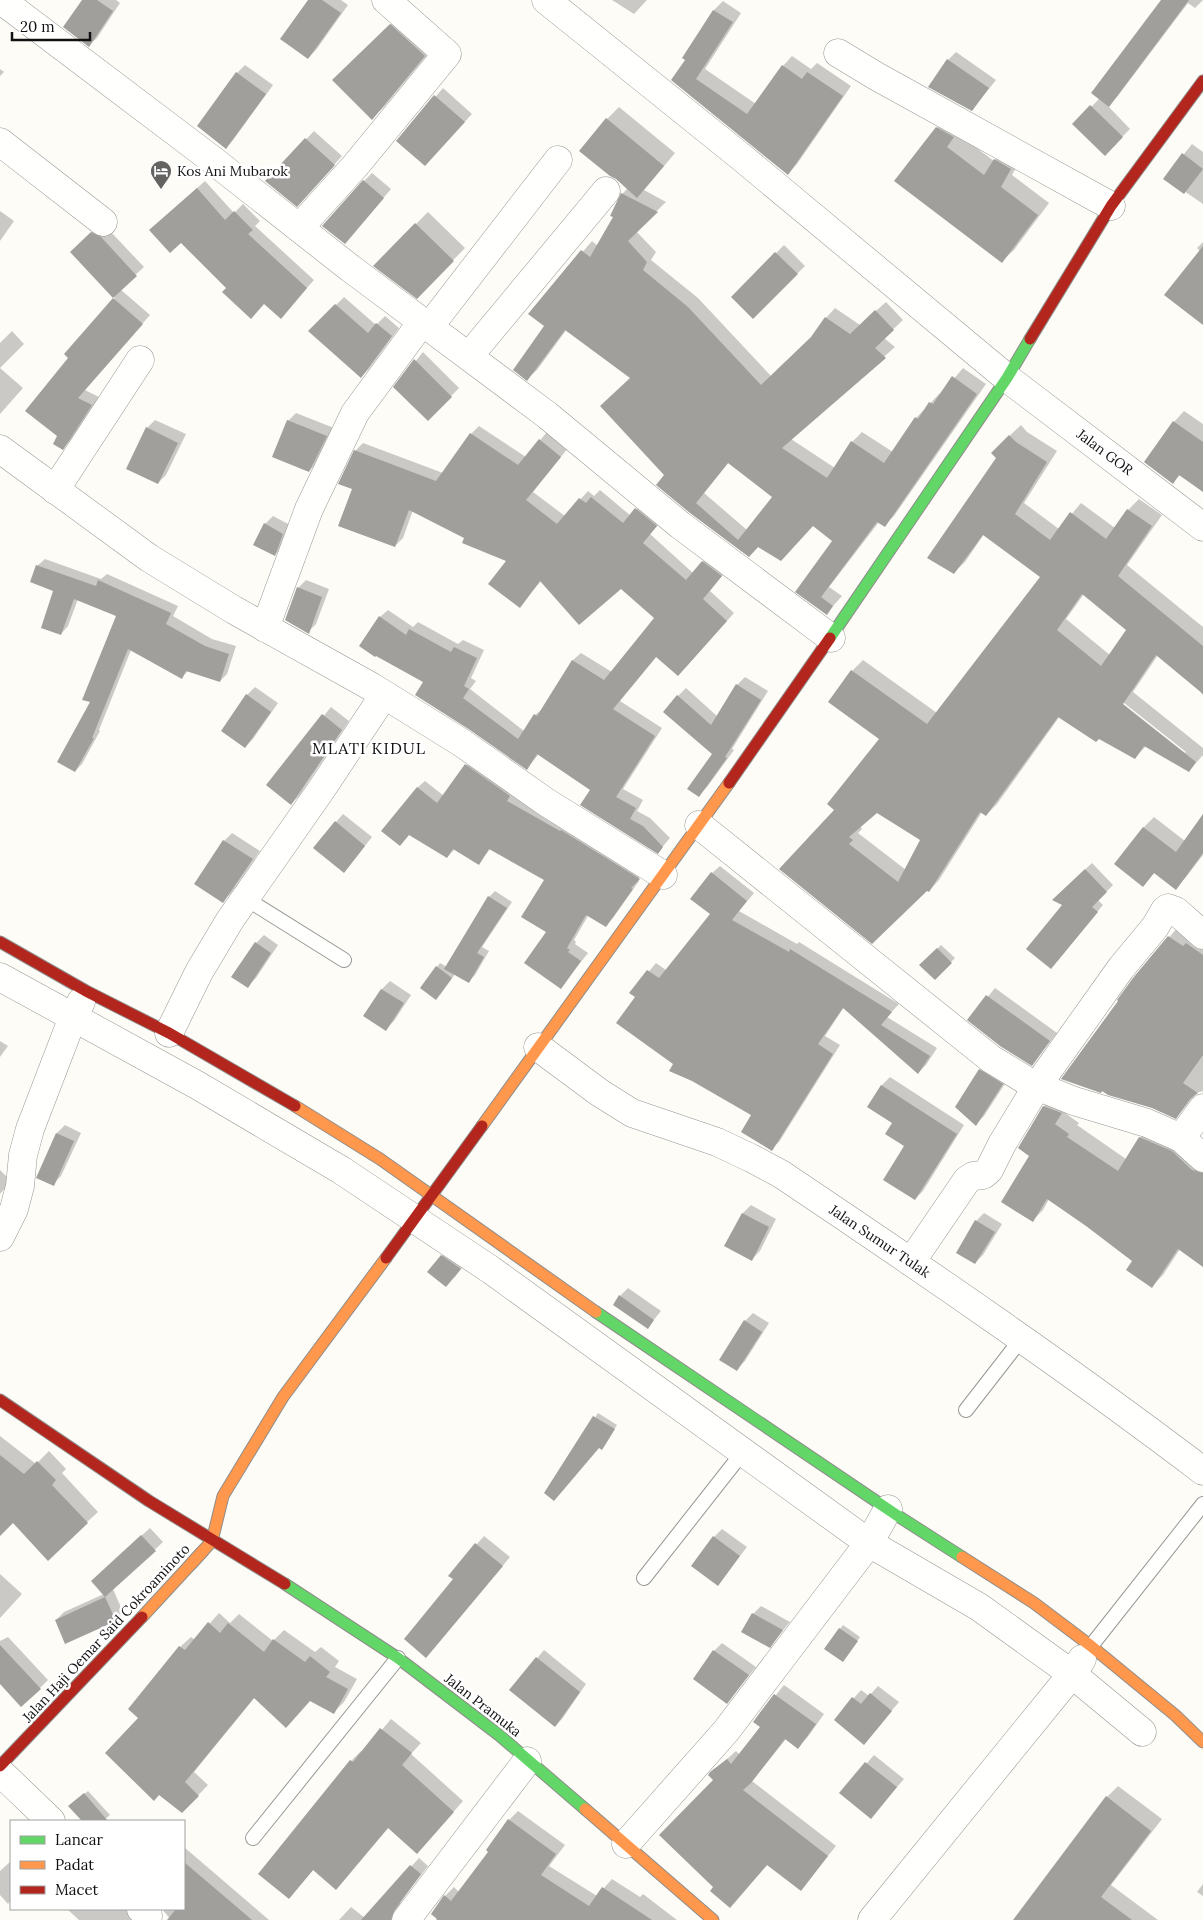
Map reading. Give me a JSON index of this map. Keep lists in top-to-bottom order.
{
  "streets": {
    "street": [
      "Jalan GOR",
      "Jalan Sumur Tulak",
      "Jalan Haji Oemar Said Cokroaminoto",
      "Jalan Pramuka"
    ]
  },
  "crossings": [
    ["Jalan Haji Oemar Said Cokroaminoto", "Jalan Pramuka"]
  ],
  "districts": ["MLATI KIDUL"],
  "places": {
    "hotel": ["Kos Ani Mubarok"]
  },
  "legend": ["Lancar", "Padat", "Macet"],
  "scale_bar": "20 m"
}
